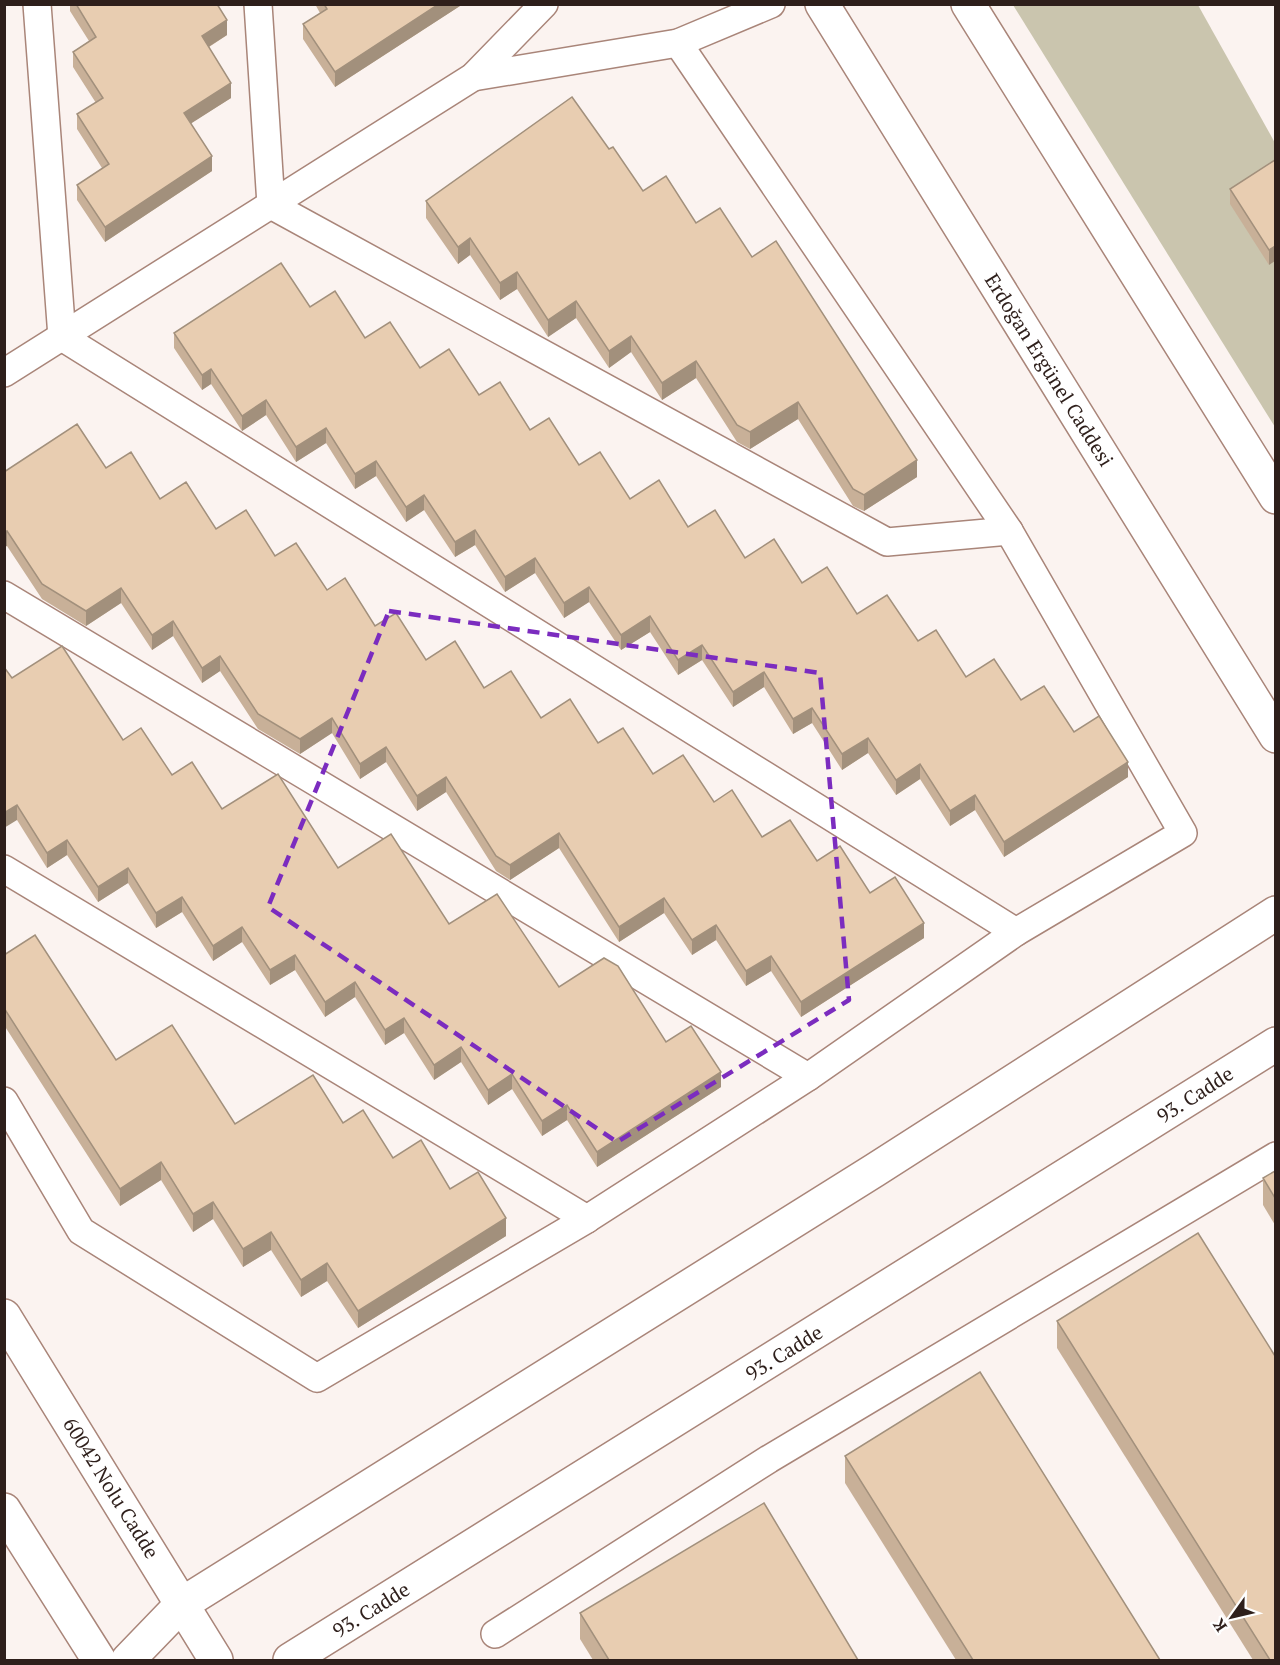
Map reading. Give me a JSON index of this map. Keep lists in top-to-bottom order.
{
  "streets": {
    "street": ["Erdoğan Ergünel Caddesi", "93. Cadde", "60042 Nolu Cadde"]
  },
  "north": "bottom left"
}
